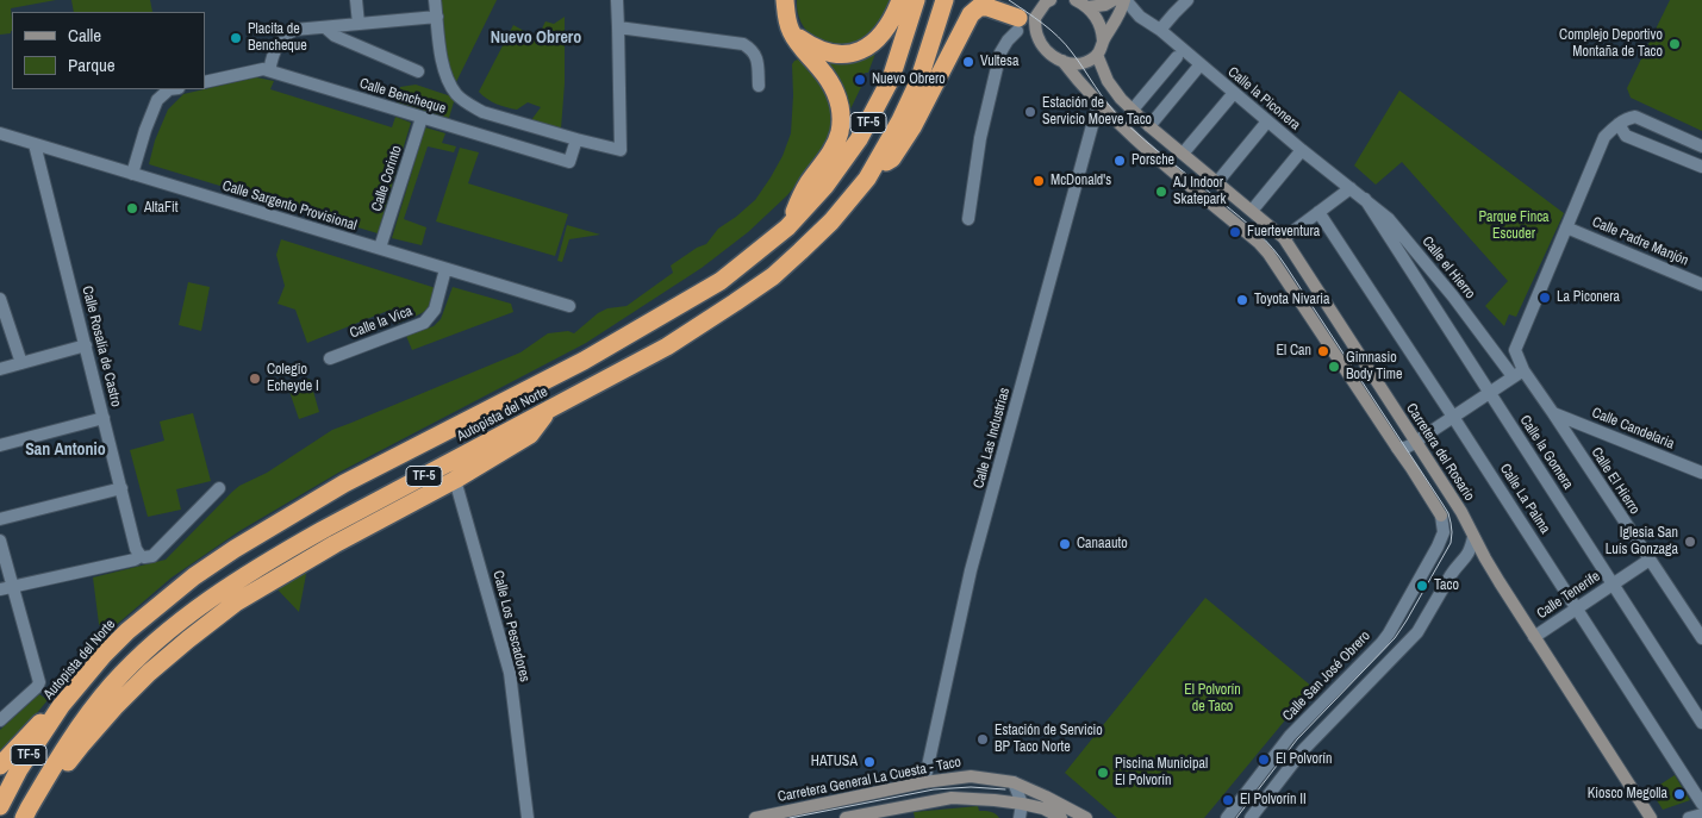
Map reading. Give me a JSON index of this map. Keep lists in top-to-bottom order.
{
  "streets": {
    "highway": ["TF-5", "Autopista del Norte"],
    "main road": ["Carretera del Rosario", "Carretera General La Cuesta - Taco"],
    "street": [
      "Calle Bencheque",
      "Calle la Piconera",
      "Calle Corinto",
      "Calle Sargento Provisional",
      "Calle Padre Manjón",
      "Calle el Hierro",
      "Calle la Vica",
      "Calle Rosalía de Castro",
      "Calle Candelaria",
      "Calle Las Industrias",
      "Calle la Gomera",
      "Calle El Hierro",
      "Calle La Palma",
      "Calle Tenerife",
      "Calle Los Pescadores",
      "Calle San José Obrero"
    ]
  },
  "crossings": [
    ["Calle Bencheque", "Calle Corinto"],
    ["Calle la Piconera", "Calle el Hierro"],
    ["Calle Corinto", "Calle Sargento Provisional"],
    ["Calle Sargento Provisional", "Calle la Vica"],
    ["Calle Sargento Provisional", "Calle Rosalía de Castro"],
    ["Calle el Hierro", "Calle la Gomera"],
    ["Calle el Hierro", "Calle El Hierro"],
    ["Calle Candelaria", "Calle El Hierro"],
    ["Calle Las Industrias", "Carretera General La Cuesta - Taco"],
    ["Carretera del Rosario", "Calle Tenerife"],
    ["Calle la Gomera", "Calle Tenerife"],
    ["Calle El Hierro", "Calle Tenerife"],
    ["Calle La Palma", "Calle Tenerife"]
  ],
  "districts": ["Nuevo Obrero", "San Antonio"],
  "parks": ["Parque Finca Escuder", "El Polvorín de Taco"],
  "places": [
    "Placita de Bencheque",
    "Complejo Deportivo Montaña de Taco",
    "Vultesa",
    "Nuevo Obrero",
    "Estación de Servicio Moeve Taco",
    "Porsche",
    "McDonald's",
    "AJ Indoor Skatepark",
    "AltaFit",
    "Fuerteventura",
    "La Piconera",
    "Toyota Nivaria",
    "El Can",
    "Gimnasio Body Time",
    "Colegio Echeyde I",
    "Iglesia San Luís Gonzaga",
    "Canaauto",
    "Taco",
    "Estación de Servicio BP Taco Norte",
    "El Polvorín",
    "HATUSA",
    "Piscina Municipal El Polvorín",
    "Kiosco Megolla",
    "El Polvorín II"
  ],
  "legend": ["Calle", "Parque"]
}
